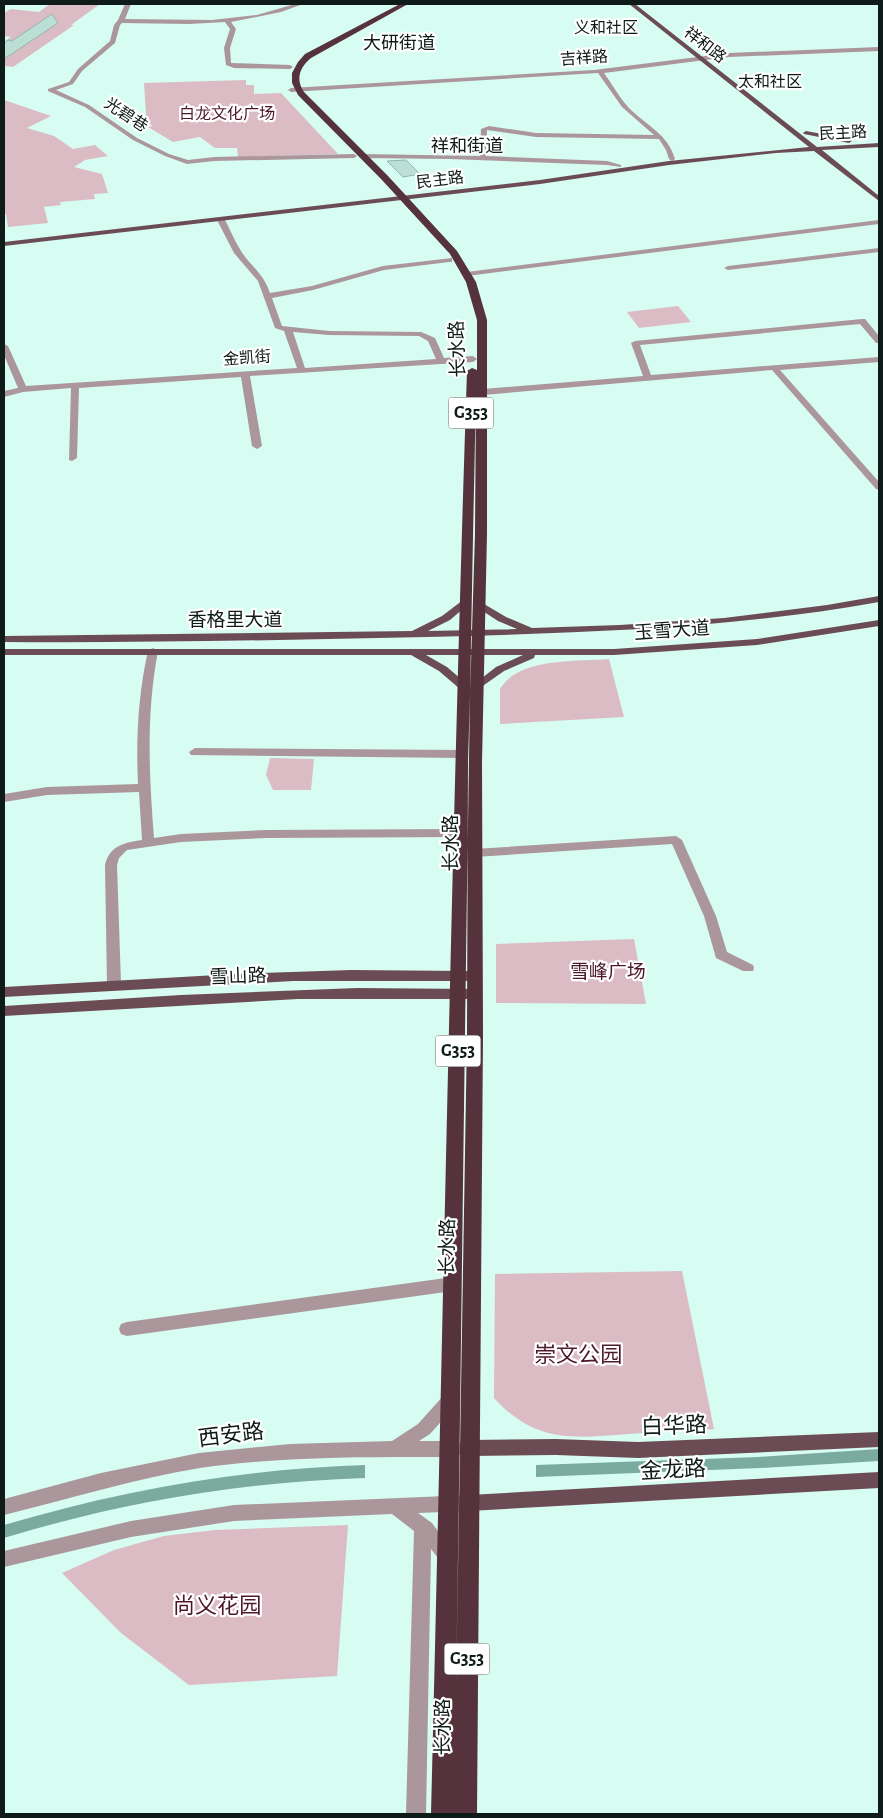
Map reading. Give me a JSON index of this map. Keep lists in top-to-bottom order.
{
  "streets": {
    "highway": ["长水路", "G353"],
    "main road": [
      "祥和路",
      "民主路",
      "香格里大道",
      "玉雪大道",
      "雪山路",
      "白华路",
      "金龙路"
    ],
    "street": [
      "吉祥路",
      "光碧巷",
      "金凯街",
      "西安路"
    ]
  },
  "crossings": [
    ["祥和路", "吉祥路"],
    ["祥和路", "民主路"],
    ["吉祥路", "长水路"],
    ["光碧巷", "长水路"],
    ["民主路", "长水路"],
    ["长水路", "金凯街"],
    ["长水路", "香格里大道"],
    ["长水路", "玉雪大道"],
    ["长水路", "雪山路"],
    ["长水路", "白华路"],
    ["长水路", "西安路"],
    ["长水路", "金龙路"],
    ["香格里大道", "玉雪大道"],
    ["白华路", "西安路"]
  ],
  "districts": [
    "义和社区",
    "大研街道",
    "太和社区",
    "祥和街道"
  ],
  "parks": [
    "白龙文化广场",
    "雪峰广场",
    "崇文公园",
    "尚义花园"
  ]
}
